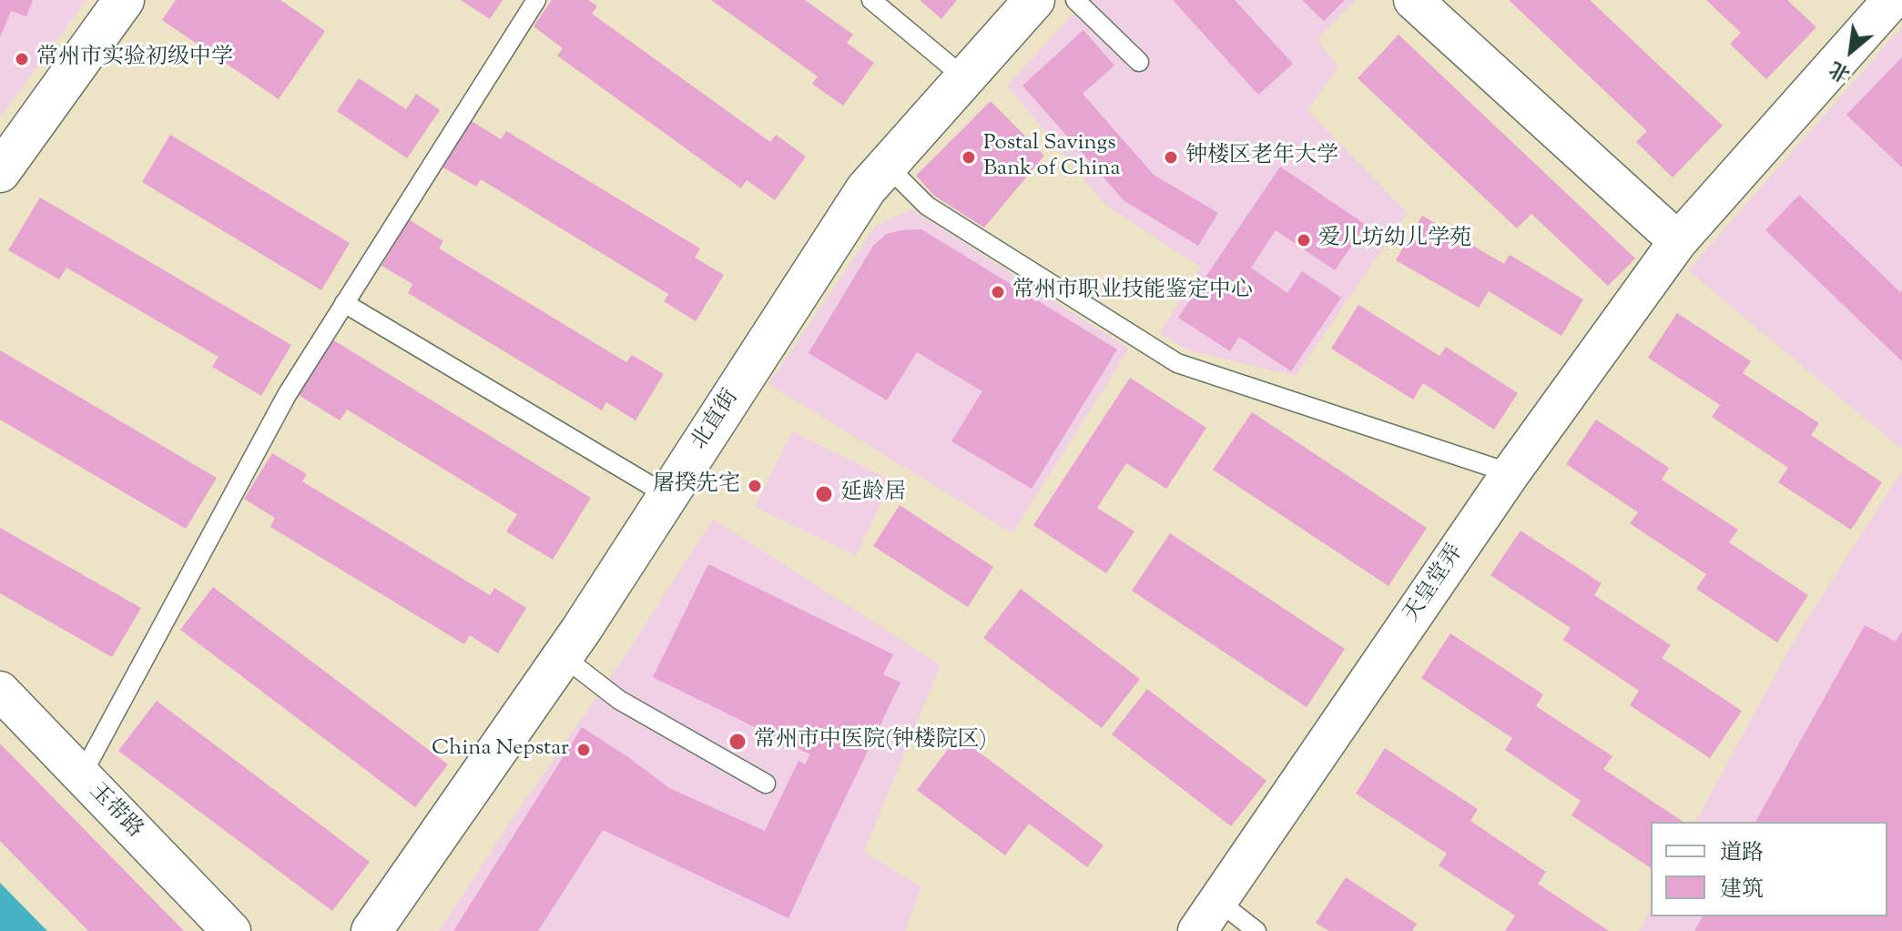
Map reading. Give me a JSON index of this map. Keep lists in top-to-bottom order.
{
  "streets": {
    "street": ["北直街", "天皇堂弄", "玉带路"]
  },
  "places": [
    "常州市实验初级中学",
    "Postal Savings Bank of China",
    "钟楼区老年大学",
    "爱儿坊幼儿学苑",
    "常州市职业技能鉴定中心",
    "屠揆先宅",
    "延龄居",
    "常州市中医院(钟楼院区)",
    "China Nepstar"
  ],
  "legend": ["道路", "建筑"],
  "north": "bottom left"
}
